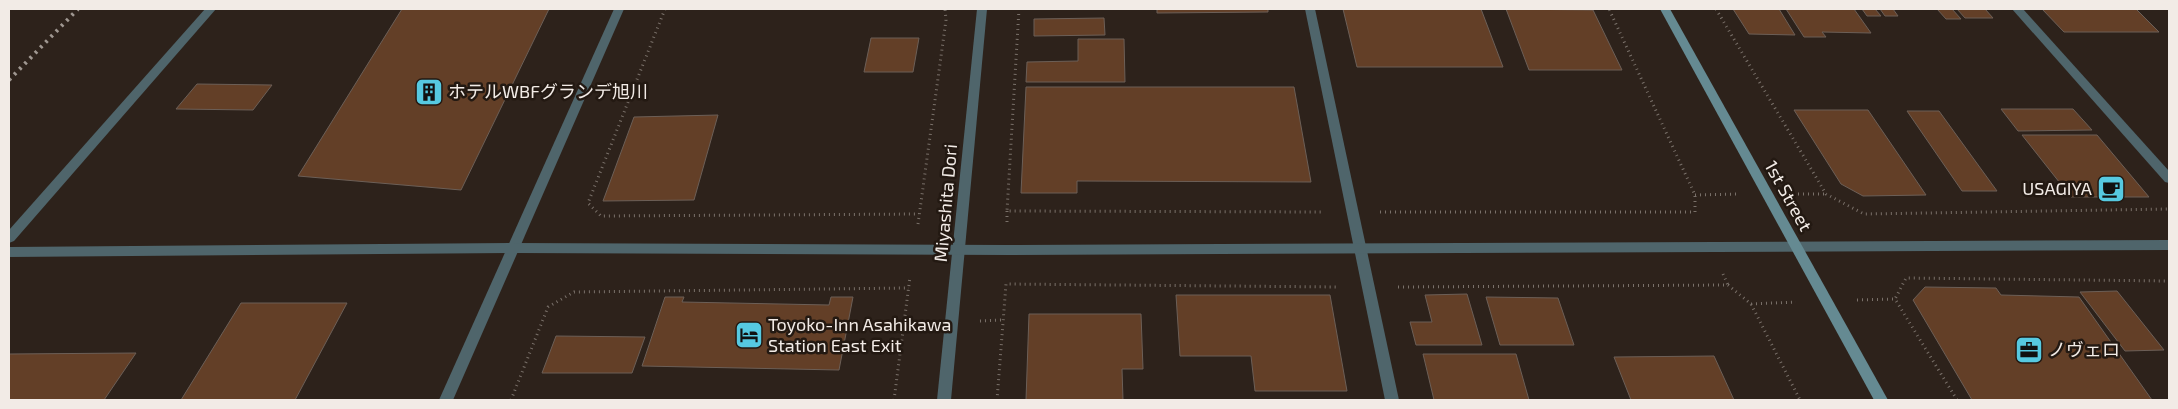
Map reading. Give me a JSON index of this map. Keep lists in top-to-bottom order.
{
  "streets": {
    "main road": ["1st Street"],
    "street": ["Miyashita Dori"]
  },
  "places": {
    "building": ["ホテルWBFグランデ旭川"],
    "cafe": ["USAGIYA"],
    "hotel": ["Toyoko-Inn Asahikawa Station East Exit"],
    "office": ["ノヴェロ"]
  }
}
